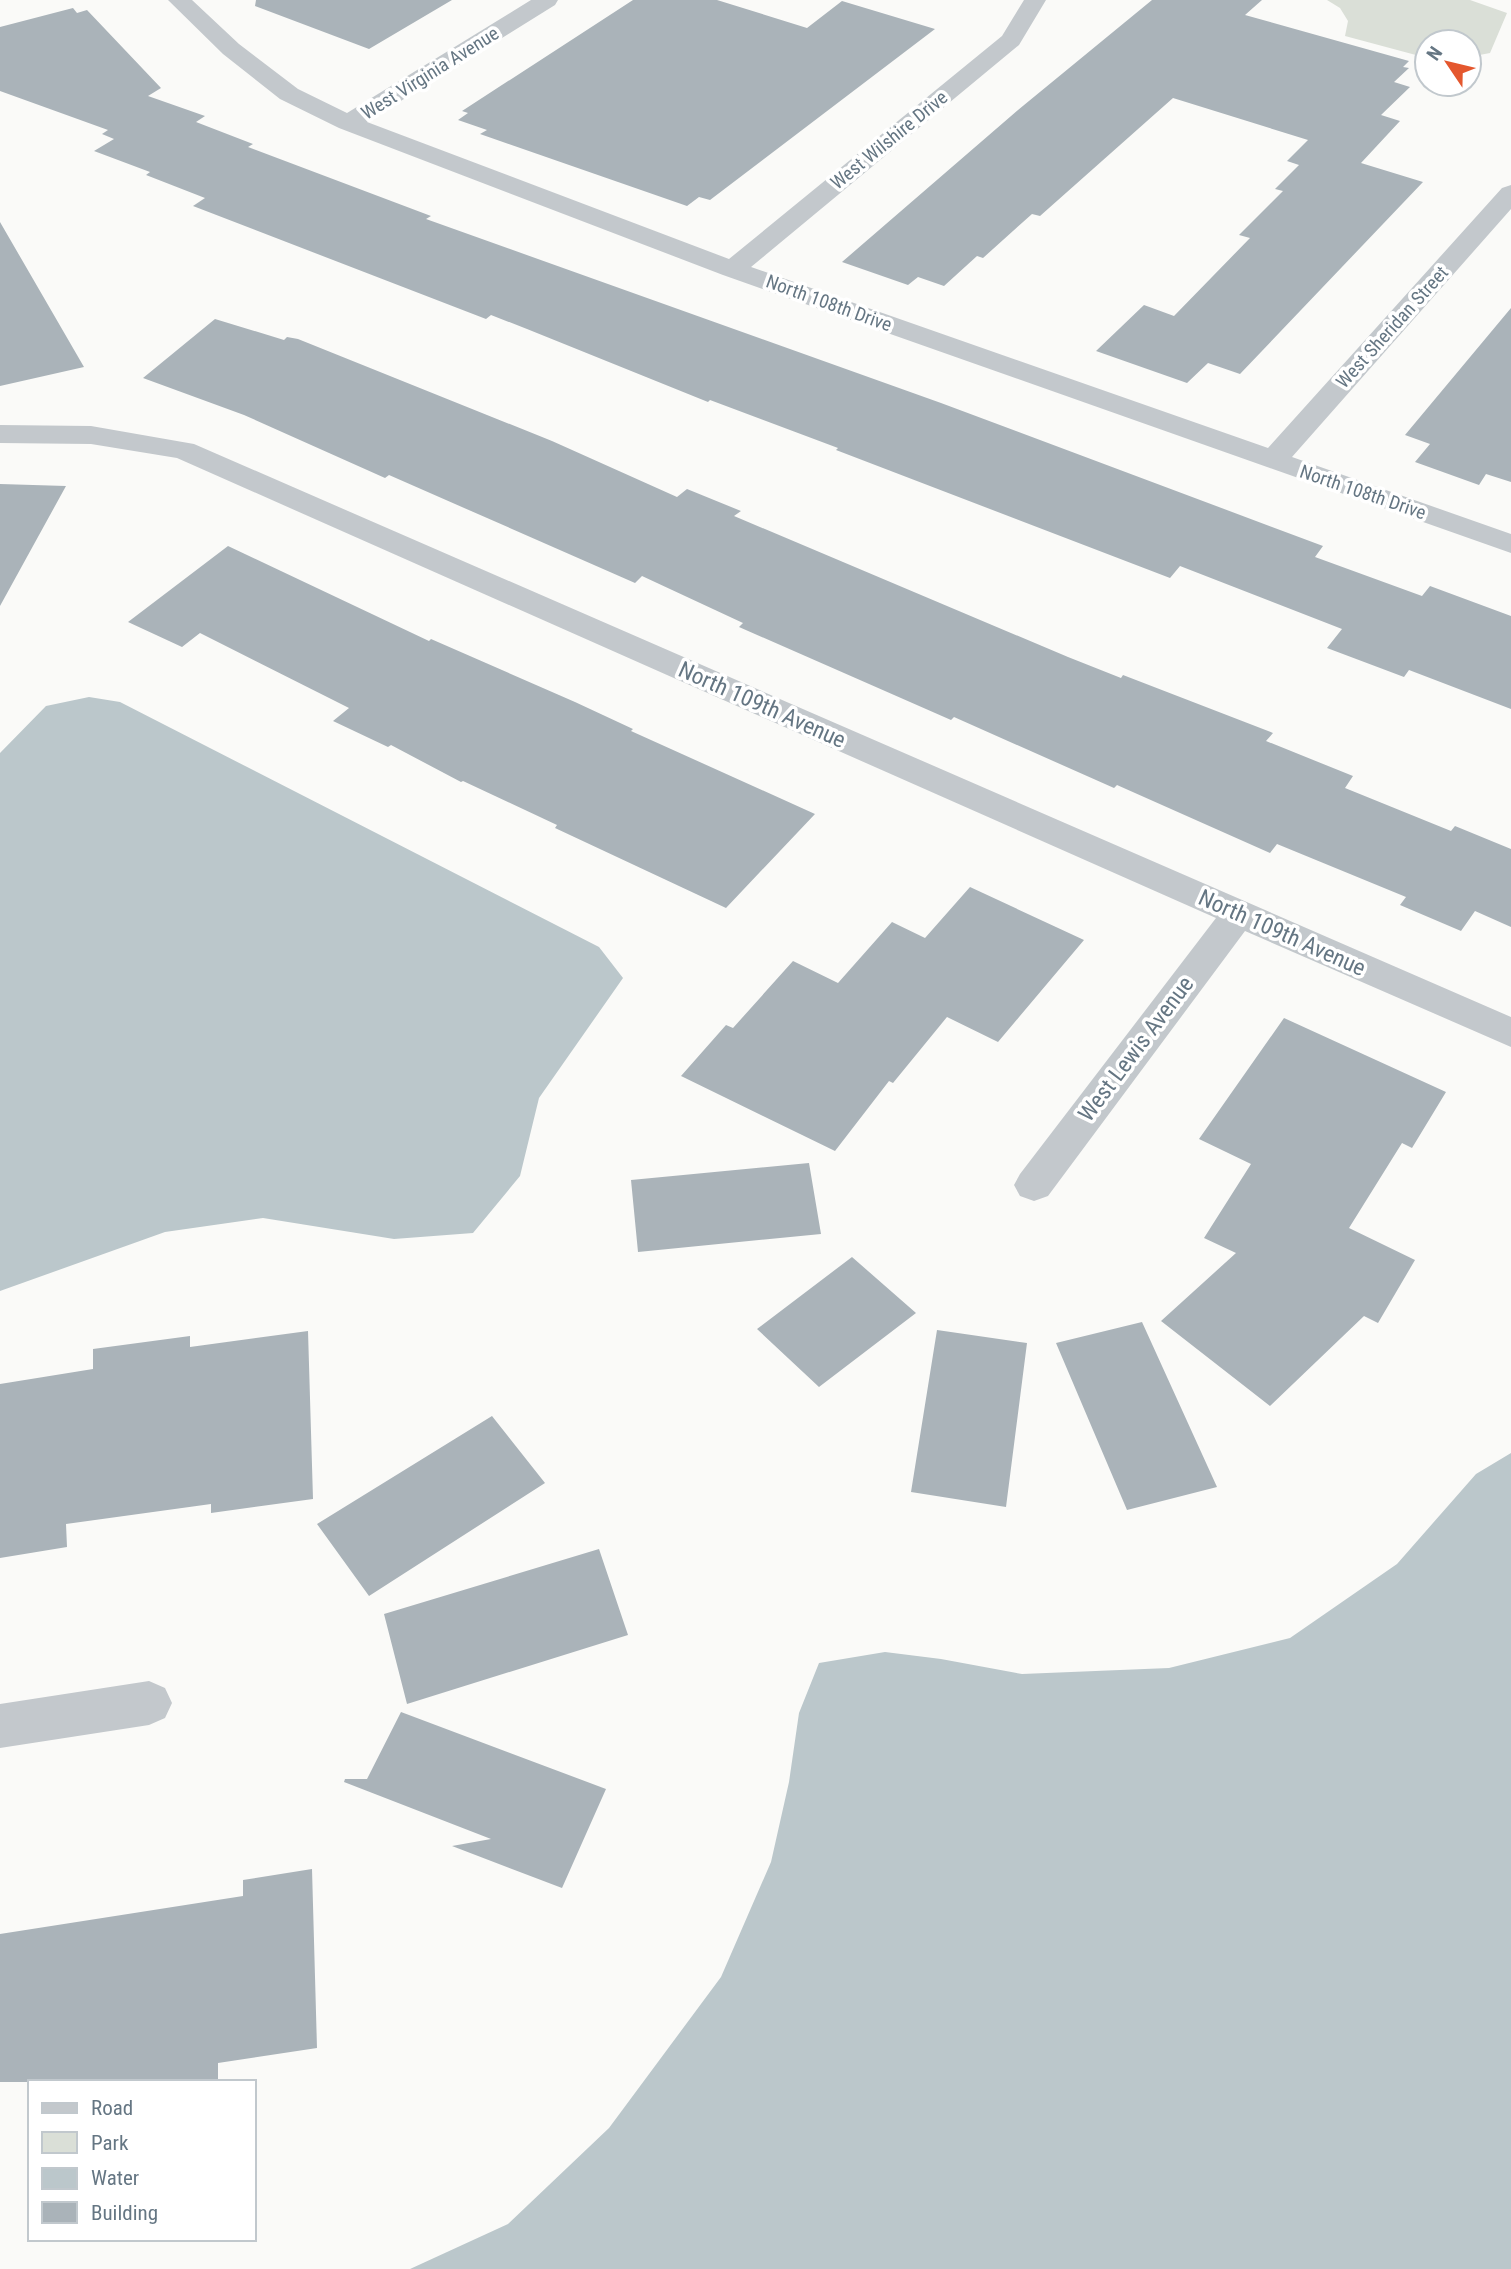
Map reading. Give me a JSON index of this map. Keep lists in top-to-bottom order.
{
  "streets": {
    "street": [
      "West Virginia Avenue",
      "West Wilshire Drive",
      "North 108th Drive",
      "West Sheridan Street",
      "North 109th Avenue",
      "West Lewis Avenue"
    ]
  },
  "crossings": [
    ["West Virginia Avenue", "North 108th Drive"],
    ["West Wilshire Drive", "North 108th Drive"],
    ["North 108th Drive", "West Sheridan Street"],
    ["North 109th Avenue", "West Lewis Avenue"]
  ],
  "legend": [
    "Road",
    "Park",
    "Water",
    "Building"
  ],
  "north": "top left"
}
